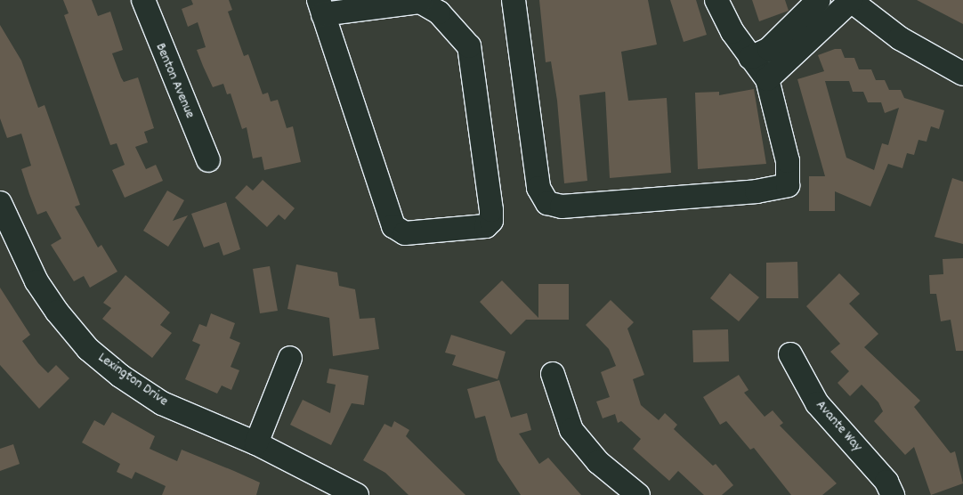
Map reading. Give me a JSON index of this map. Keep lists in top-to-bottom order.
{
  "streets": {
    "street": ["Benton Avenue", "Lexington Drive", "Avante Way"]
  }
}
